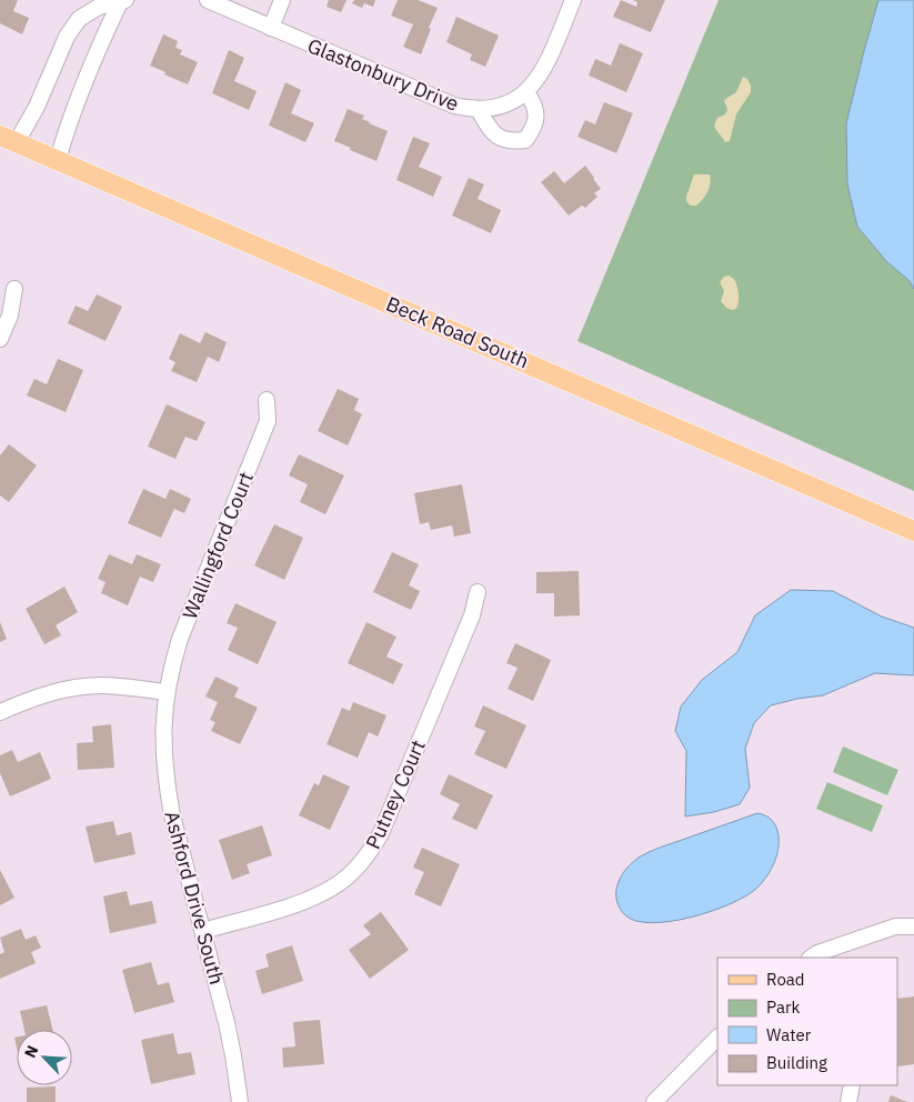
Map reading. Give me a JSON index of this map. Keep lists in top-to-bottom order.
{
  "streets": {
    "main road": ["Beck Road South"],
    "street": [
      "Glastonbury Drive",
      "Wallingford Court",
      "Putney Court",
      "Ashford Drive South"
    ]
  },
  "crossings": [
    ["Wallingford Court", "Ashford Drive South"],
    ["Putney Court", "Ashford Drive South"]
  ],
  "legend": [
    "Road",
    "Park",
    "Water",
    "Building"
  ],
  "north": "top left"
}
